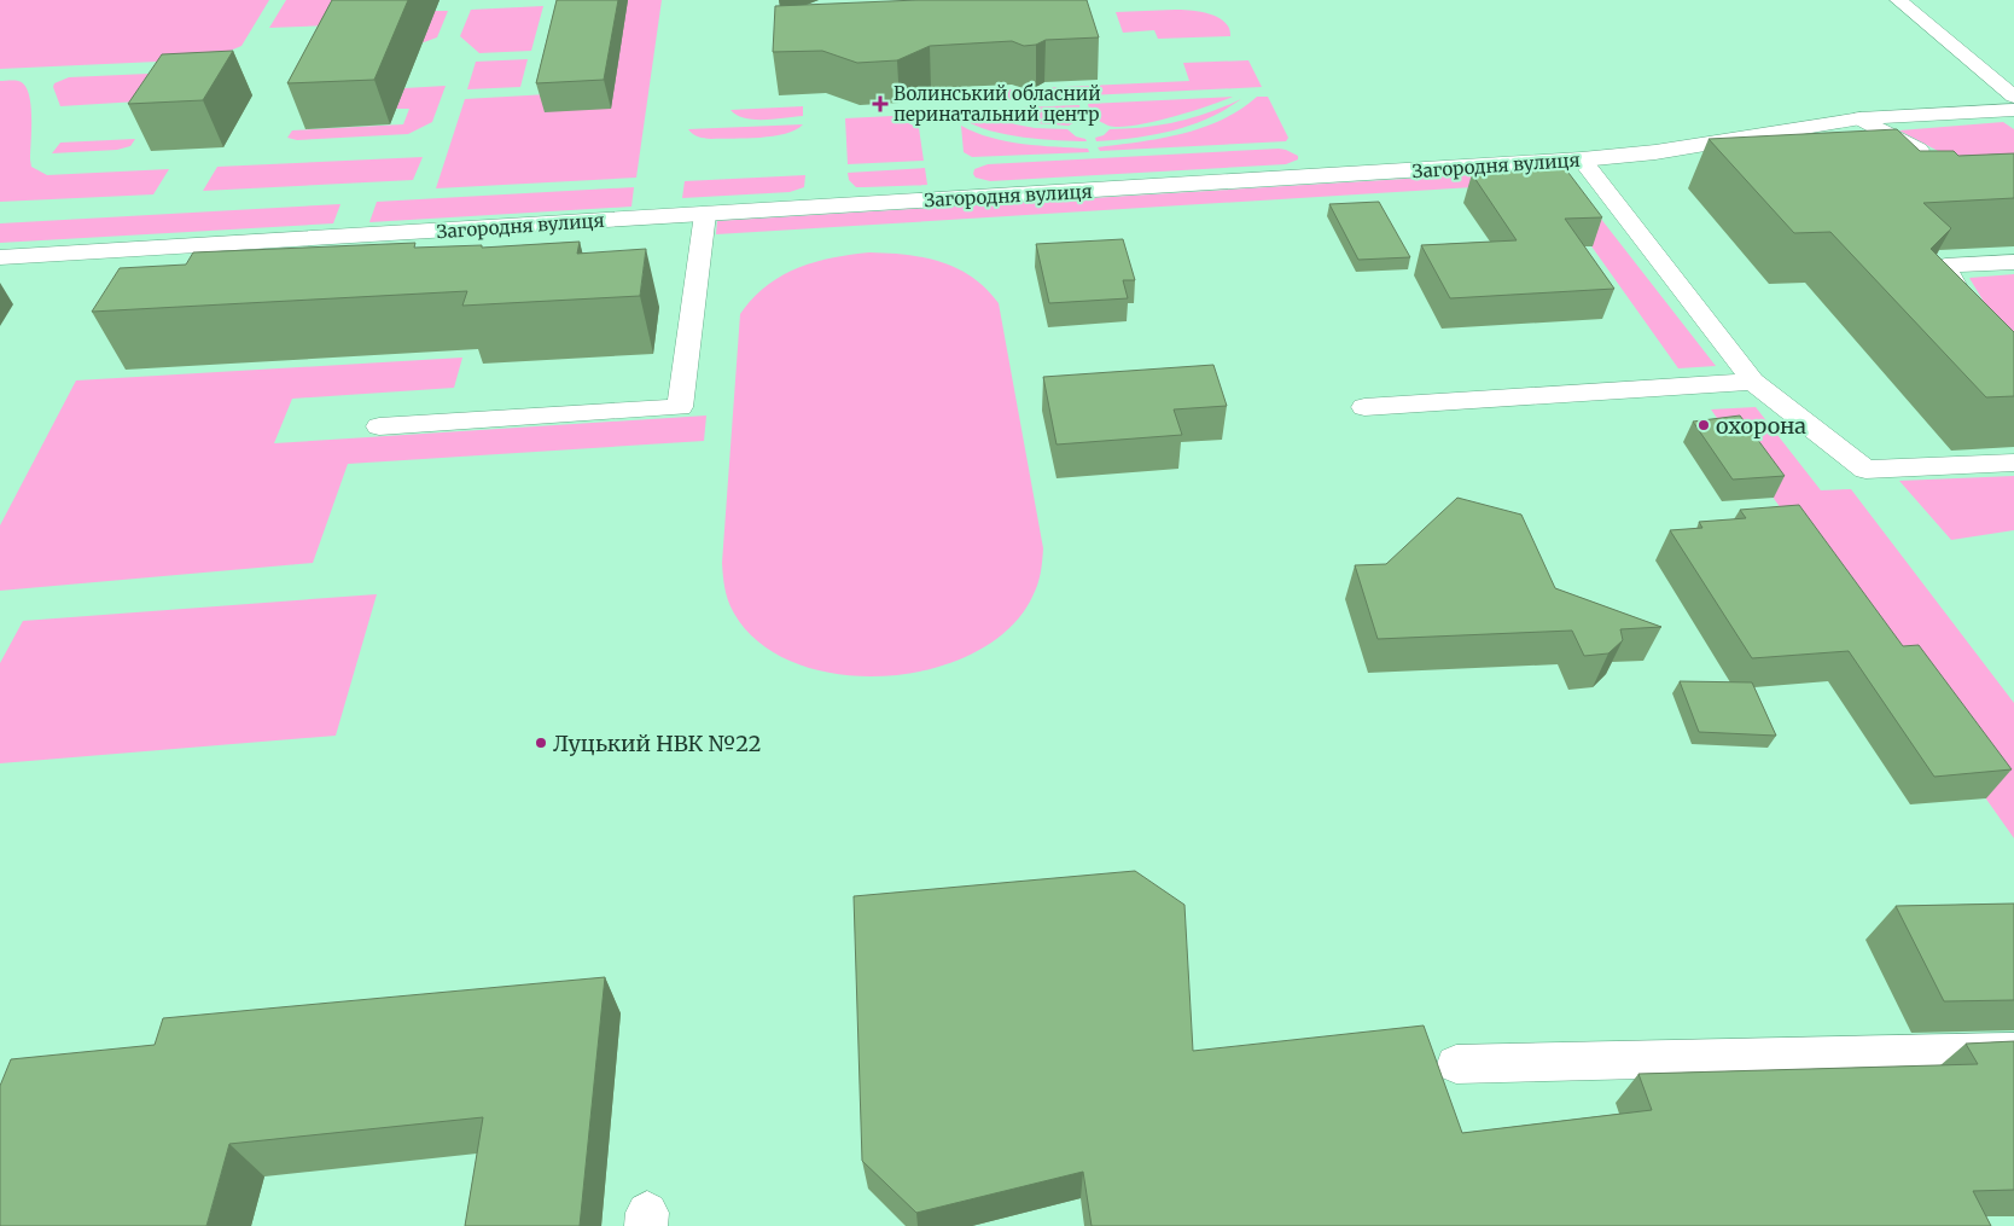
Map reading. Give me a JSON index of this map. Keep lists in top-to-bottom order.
{
  "streets": {
    "street": ["Загородня вулиця"]
  },
  "places": {
    "health": ["Волинський обласний перинатальний центр"],
    "other": ["охорона", "Луцький НВК №22"]
  }
}
